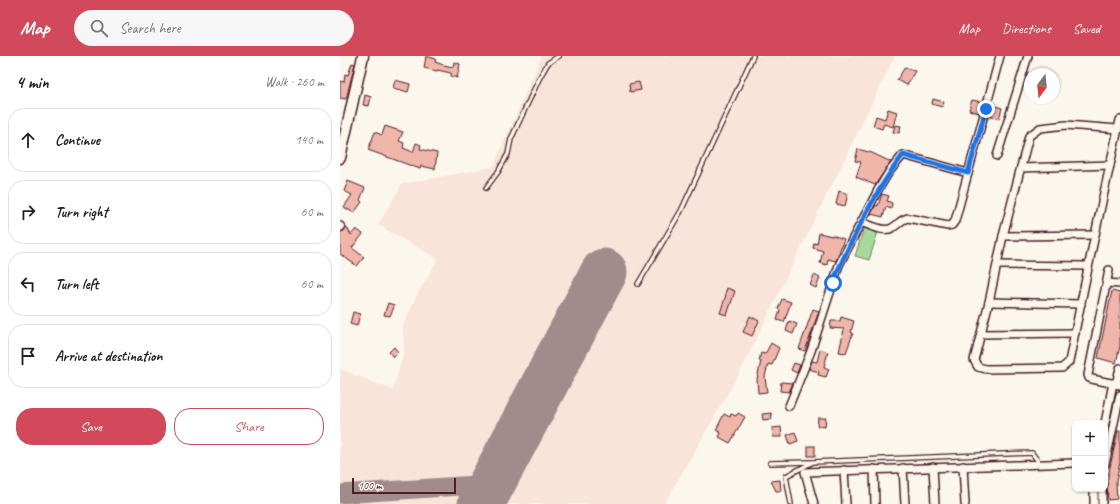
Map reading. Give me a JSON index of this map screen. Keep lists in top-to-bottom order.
{
  "scale_bar": "100 m",
  "north": "bottom",
  "page": {
    "header": "Map",
    "search": "Search here",
    "nav": ["Map", "Directions", "Saved"],
    "heading": ["4 min", "Walk · 260 m"],
    "list": [
      ["Continue", "140 m"],
      ["Turn right", "60 m"],
      ["Turn left", "60 m"],
      "Arrive at destination"
    ],
    "buttons": ["Save", "Share"],
    "map_buttons": ["+", "−"],
    "scale": "100 m"
  }
}
